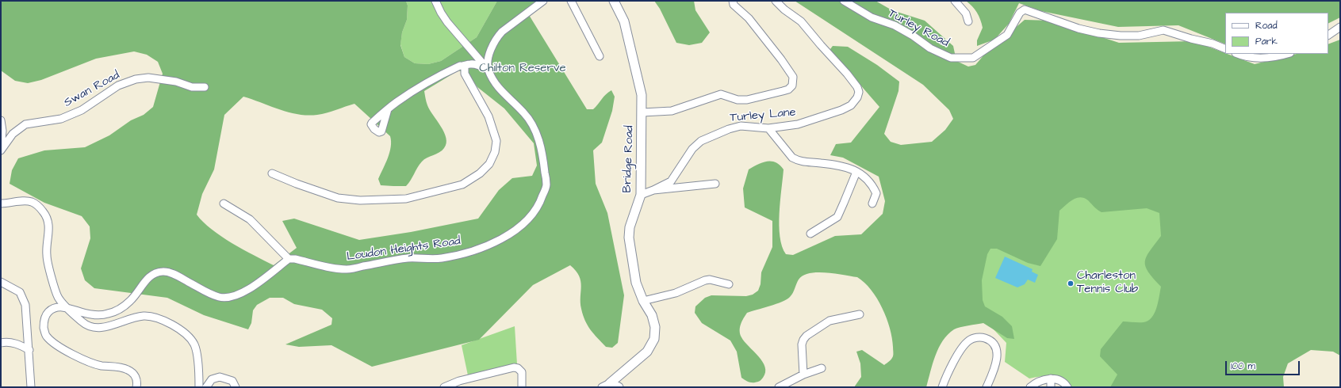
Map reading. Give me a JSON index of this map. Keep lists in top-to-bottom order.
{
  "streets": {
    "main road": ["Bridge Road"],
    "street": [
      "Turley Road",
      "Swan Road",
      "Turley Lane",
      "Loudon Heights Road"
    ]
  },
  "parks": ["Chilton Reserve"],
  "places": ["Charleston Tennis Club"],
  "legend": ["Road", "Park"],
  "scale_bar": "100 m"
}
